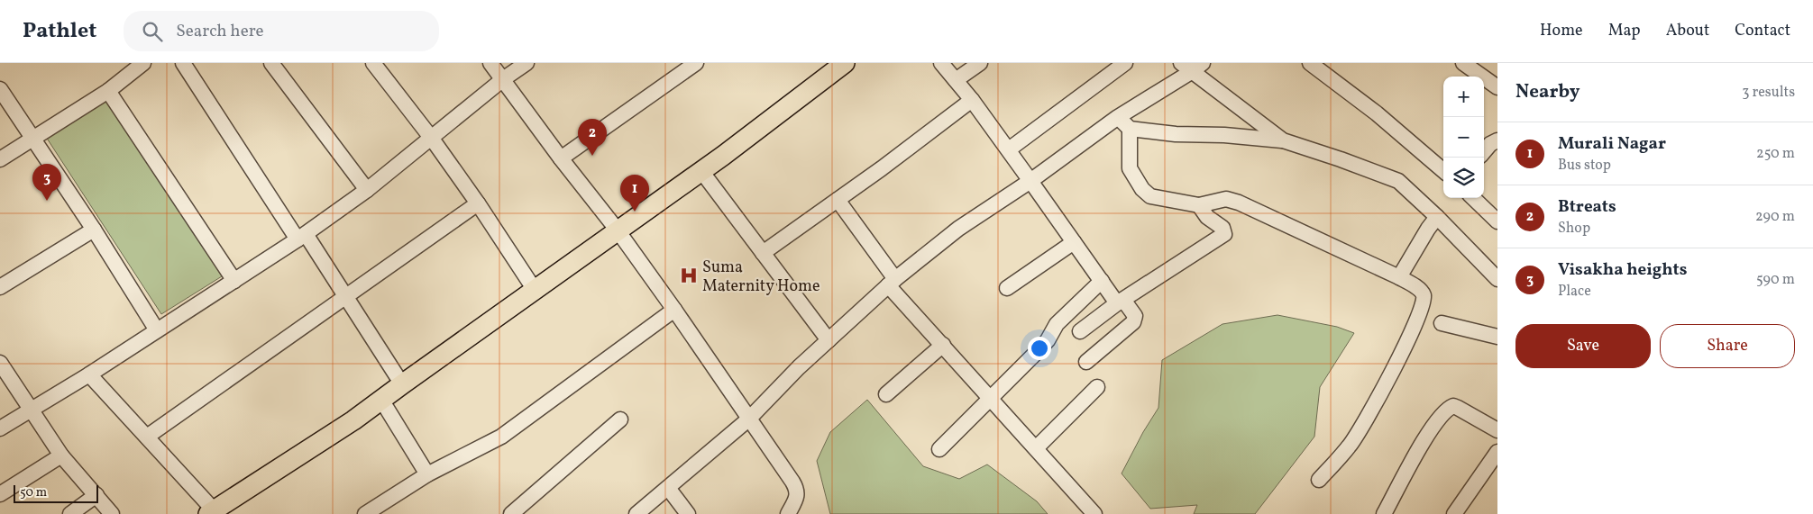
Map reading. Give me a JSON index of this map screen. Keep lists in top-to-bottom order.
{
  "places": {
    "hospital": ["Suma Maternity Home"]
  },
  "scale_bar": "50 m",
  "page": {
    "header": "Pathlet",
    "search": "Search here",
    "nav": [
      "Home",
      "Map",
      "About",
      "Contact"
    ],
    "heading": ["Nearby", "3 results"],
    "map_buttons": ["+", "−"],
    "pins": ["2", "3", "1"],
    "list": [
      {
        "mark": "1",
        "name": "Murali Nagar",
        "note": "Bus stop",
        "value": "250 m"
      },
      {
        "mark": "2",
        "name": "Btreats",
        "note": "Shop",
        "value": "290 m"
      },
      {
        "mark": "3",
        "name": "Visakha heights",
        "note": "Place",
        "value": "590 m"
      }
    ],
    "buttons": ["Save", "Share"],
    "scale": "50 m"
  }
}
